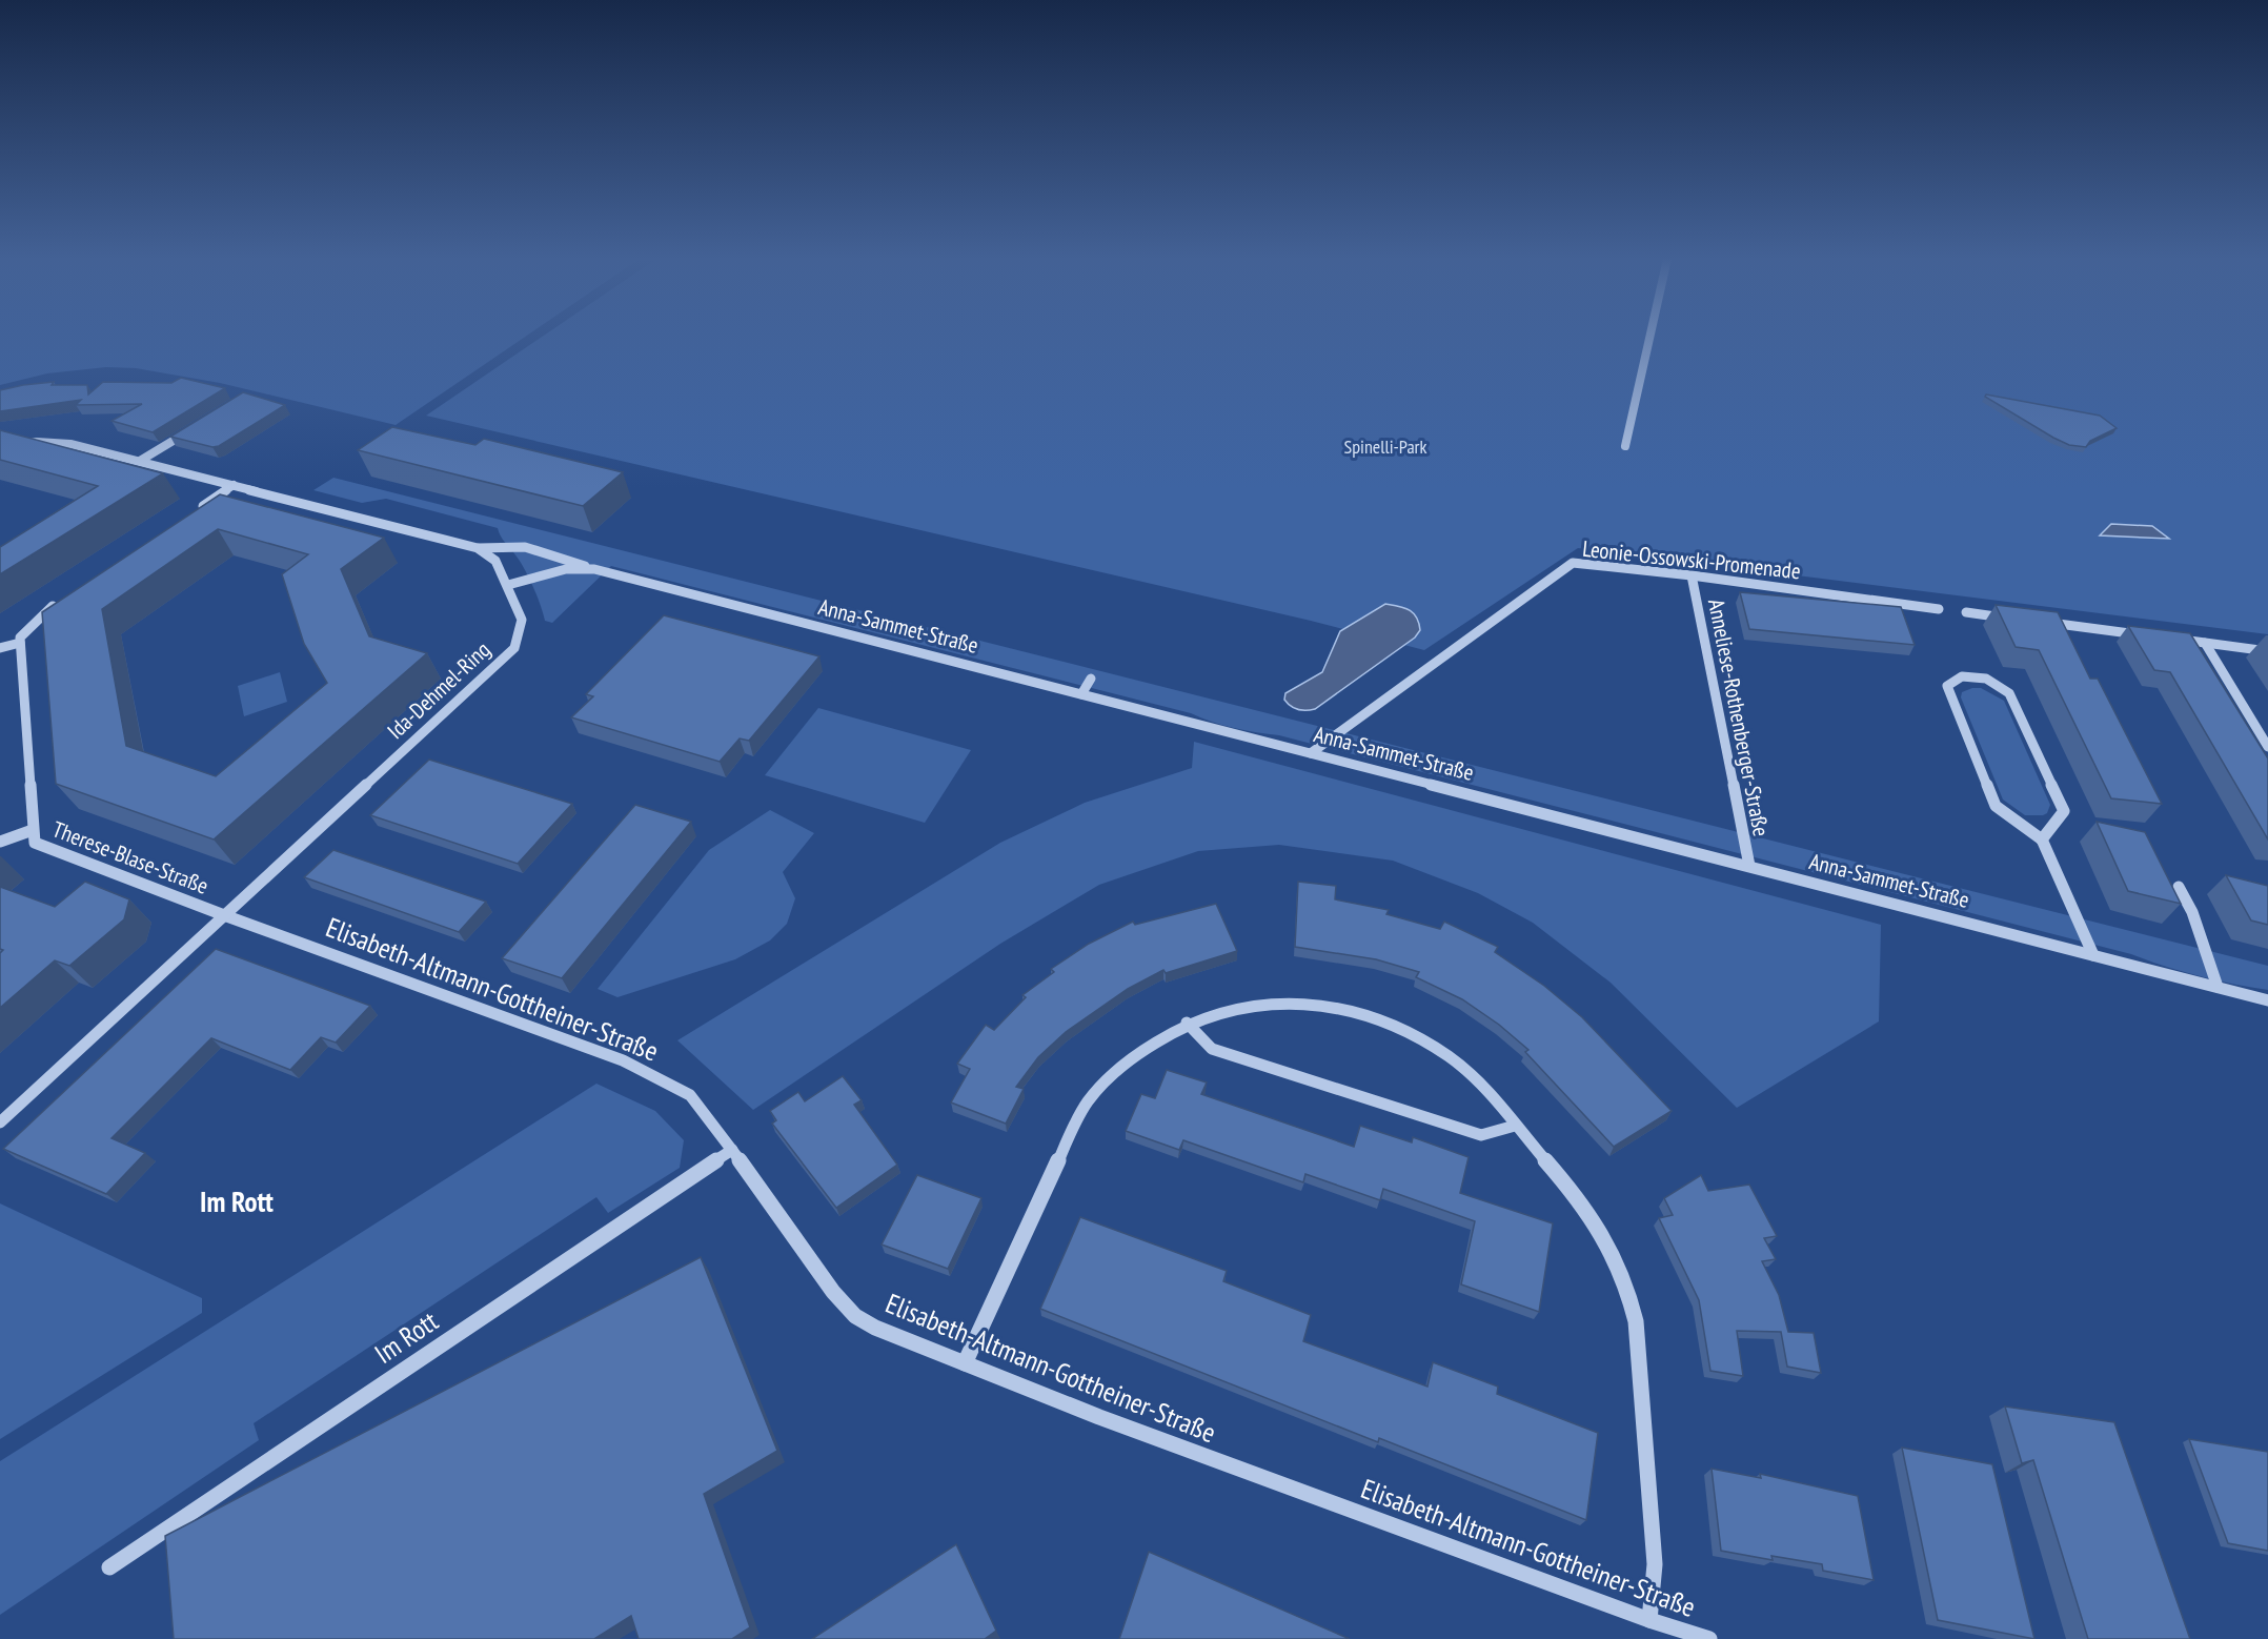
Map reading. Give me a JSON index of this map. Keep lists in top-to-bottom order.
{
  "streets": {
    "street": [
      "Leonie-Ossowski-Promenade",
      "Anna-Sammet-Straße",
      "Ida-Dehmel-Ring",
      "Anneliese-Rothenberger-Straße",
      "Therese-Blase-Straße",
      "Elisabeth-Altmann-Gottheiner-Straße",
      "Im Rott"
    ]
  },
  "crossings": [
    ["Leonie-Ossowski-Promenade", "Anna-Sammet-Straße"],
    ["Leonie-Ossowski-Promenade", "Anneliese-Rothenberger-Straße"],
    ["Anna-Sammet-Straße", "Ida-Dehmel-Ring"],
    ["Anna-Sammet-Straße", "Anneliese-Rothenberger-Straße"],
    ["Ida-Dehmel-Ring", "Therese-Blase-Straße"],
    ["Ida-Dehmel-Ring", "Elisabeth-Altmann-Gottheiner-Straße"],
    ["Therese-Blase-Straße", "Elisabeth-Altmann-Gottheiner-Straße"],
    ["Elisabeth-Altmann-Gottheiner-Straße", "Im Rott"]
  ],
  "districts": ["Im Rott"],
  "parks": ["Spinelli-Park"]
}
